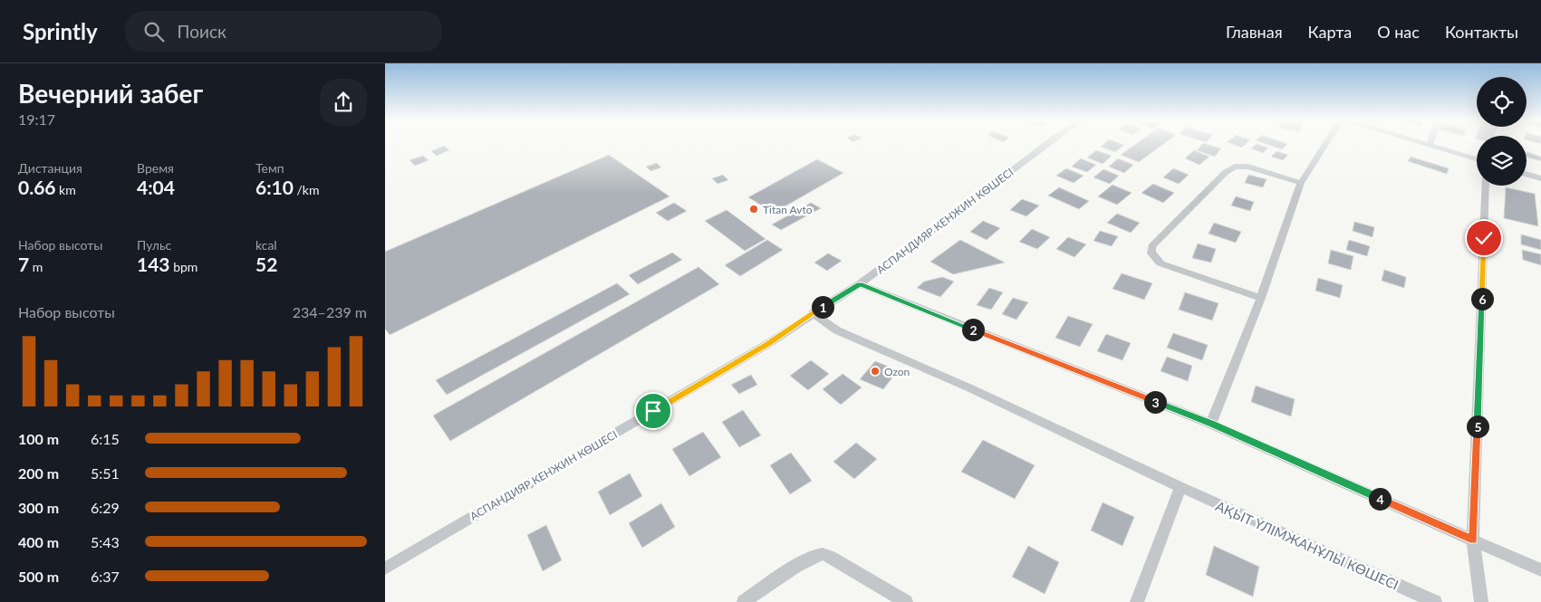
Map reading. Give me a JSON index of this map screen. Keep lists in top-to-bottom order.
{
  "streets": {
    "street": ["АСПАНДИЯР КЕНЖИН КӨШЕСІ", "АҚЫТ ҮЛІМЖАНҰЛЫ КӨШЕСІ"]
  },
  "crossings": [
    ["АСПАНДИЯР КЕНЖИН КӨШЕСІ", "АҚЫТ ҮЛІМЖАНҰЛЫ КӨШЕСІ"]
  ],
  "places": ["Titan Avto", "Ozon"],
  "page": {
    "header": "Sprintly",
    "search": "Поиск",
    "nav": [
      "Главная",
      "Карта",
      "О нас",
      "Контакты"
    ],
    "heading": ["Вечерний забег", "19:17"],
    "stats": [
      ["Дистанция", "0.66 km"],
      ["Время", "4:04"],
      ["Темп", "6:10 /km"],
      ["Набор высоты", "7 m"],
      ["Пульс", "143 bpm"],
      ["kcal", "52"]
    ],
    "pins": [
      "6",
      "1",
      "2",
      "3",
      "5",
      "4"
    ],
    "chart": ["Набор высоты", "234–239 m"],
    "list": [
      {
        "name": "100 m",
        "note": "6:15"
      },
      {
        "name": "200 m",
        "note": "5:51"
      },
      {
        "name": "300 m",
        "note": "6:29"
      },
      {
        "name": "400 m",
        "note": "5:43"
      },
      {
        "name": "500 m",
        "note": "6:37"
      }
    ]
  }
}
